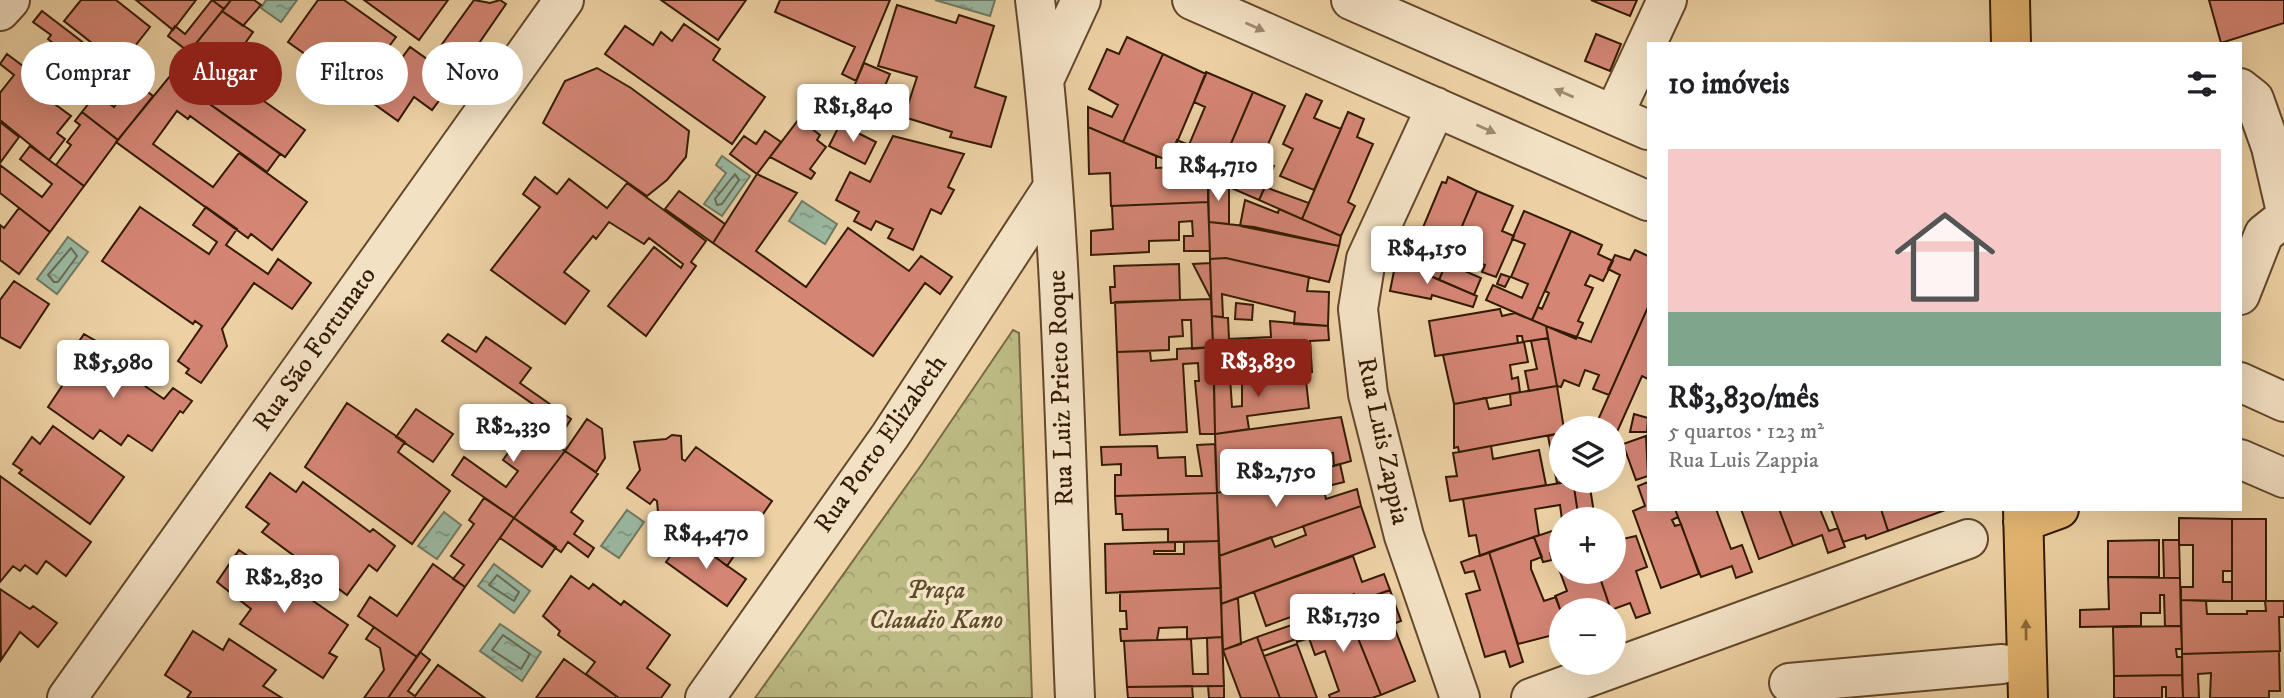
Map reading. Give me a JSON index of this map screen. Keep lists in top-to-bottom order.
{
  "streets": {
    "street": [
      "Rua São Fortunato",
      "Rua Luiz Prieto Roque",
      "Rua Luis Zappia",
      "Rua Porto Elizabeth"
    ]
  },
  "crossings": [
    ["Rua Luiz Prieto Roque", "Rua Porto Elizabeth"]
  ],
  "parks": ["Praça Claudio Kano"],
  "page": {
    "chip": [
      "Comprar",
      "Alugar",
      "Filtros",
      "Novo"
    ],
    "heading": "10 imóveis",
    "price": [
      "R$1,840",
      "R$4,710",
      "R$4,150",
      "R$3,830",
      "R$5,980",
      "R$2,330",
      "R$2,750",
      "R$4,470",
      "R$2,830",
      "R$1,730"
    ],
    "list": [
      {
        "name": "R$3,830/mês",
        "note": "5 quartos · 123 m² · Rua Luis Zappia"
      }
    ],
    "map_buttons": ["+", "−"]
  }
}
